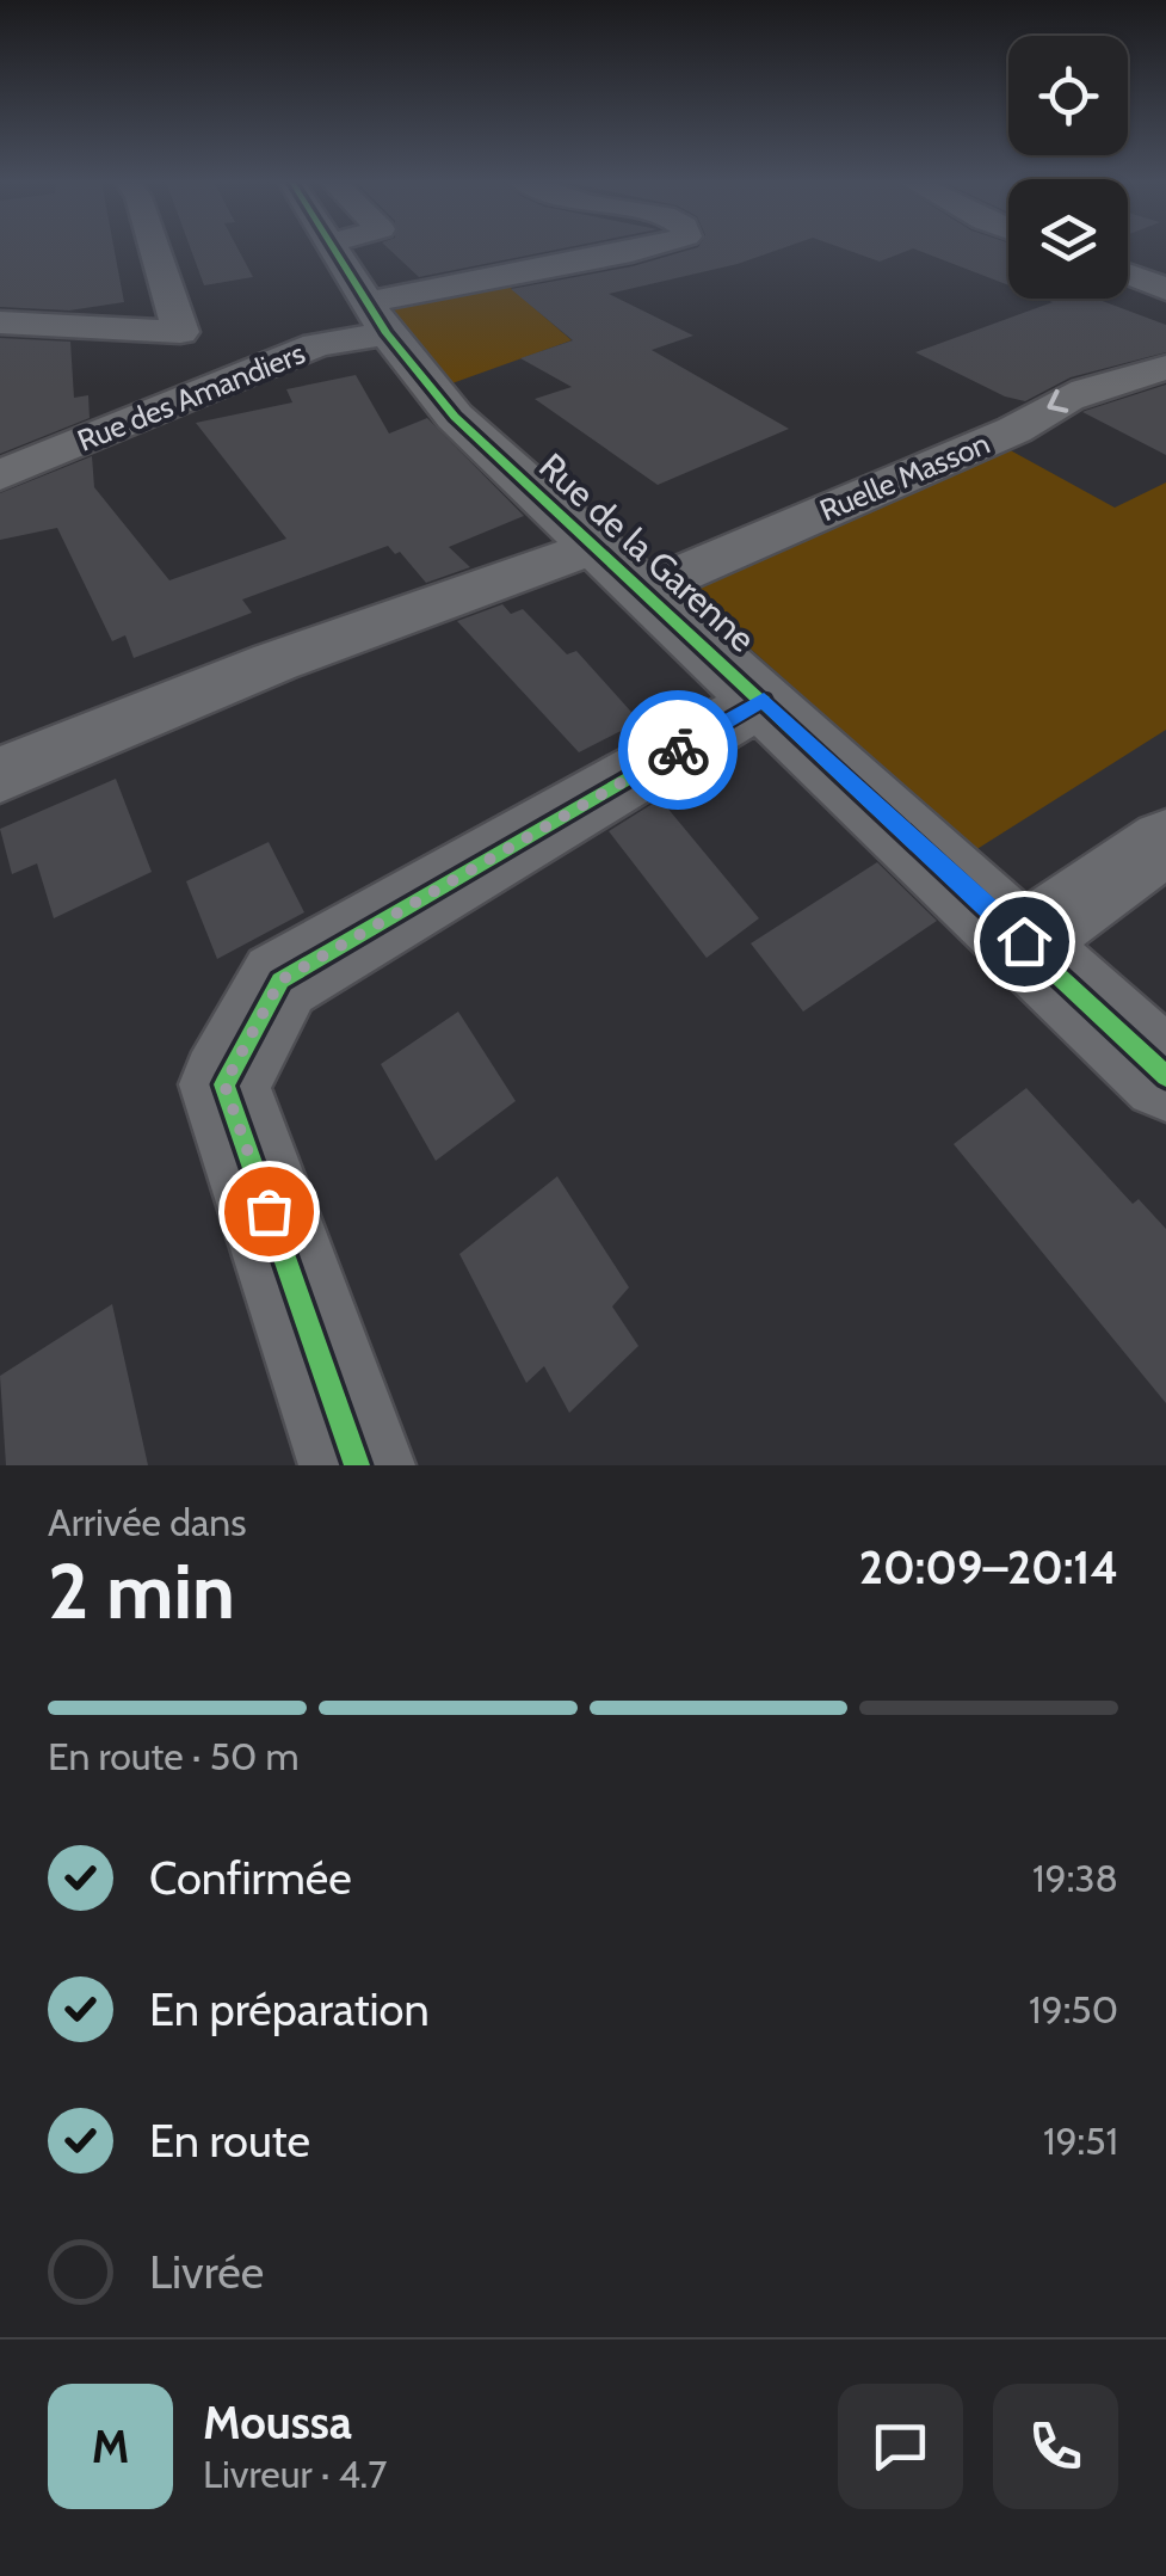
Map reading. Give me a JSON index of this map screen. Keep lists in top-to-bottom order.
{
  "streets": {
    "street": ["Rue des Amandiers", "Ruelle Masson", "Rue de la Garenne"]
  },
  "crossings": [
    ["Rue des Amandiers", "Rue de la Garenne"],
    ["Ruelle Masson", "Rue de la Garenne"]
  ],
  "page": {
    "heading": ["2 min", "Arrivée dans", "20:09–20:14"],
    "panel": ["Moussa", "Livreur · 4.7"],
    "bar": "En route · 50 m",
    "list": [
      ["Confirmée", "19:38"],
      ["En préparation", "19:50"],
      ["En route", "19:51"],
      "Livrée"
    ],
    "round": "M"
  }
}
